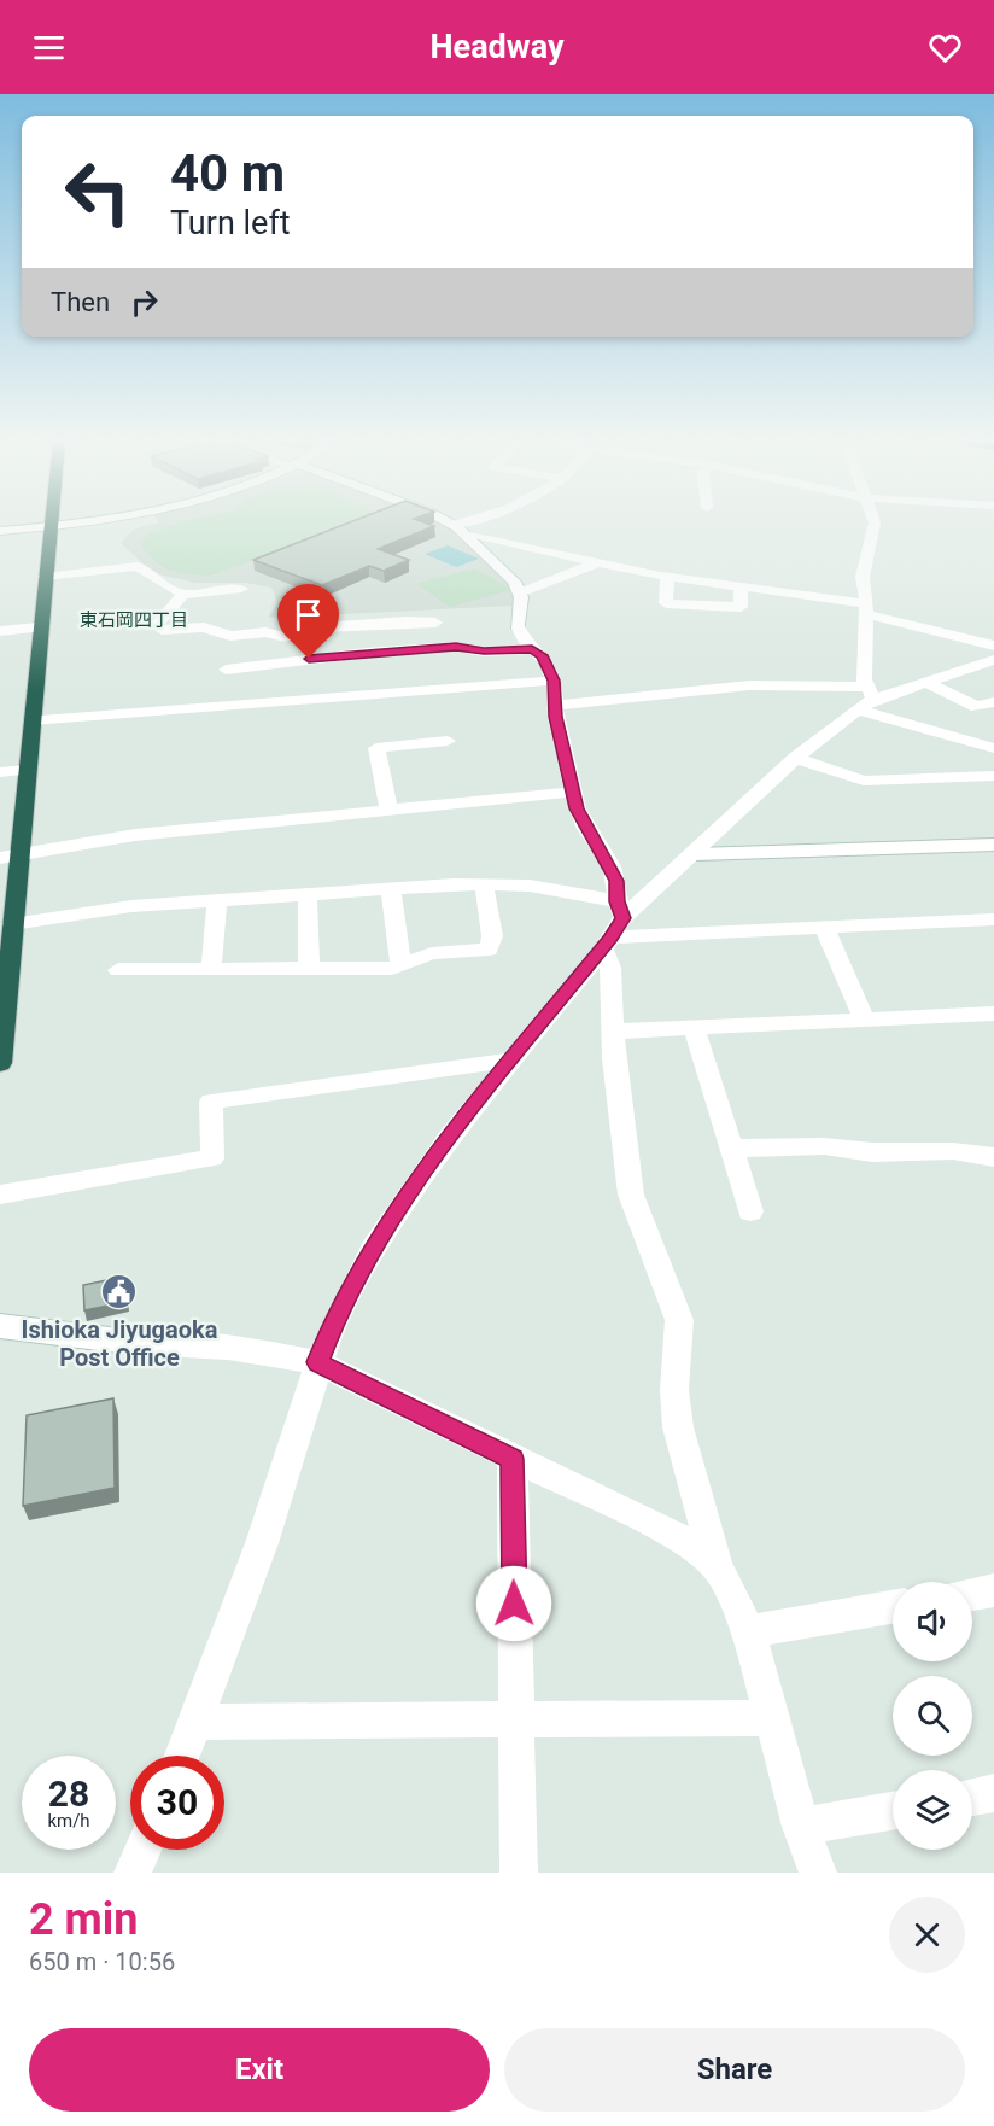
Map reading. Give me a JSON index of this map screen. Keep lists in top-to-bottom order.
{
  "districts": ["東石岡四丁目"],
  "places": {
    "public building": ["Ishioka Jiyugaoka Post Office"]
  },
  "page": {
    "header": "Headway",
    "turn": ["40 m", "Turn left"],
    "then": "Then",
    "speed": "28 km/h",
    "limit": "30",
    "heading": ["2 min", "650 m · 10:56"],
    "buttons": ["Exit", "Share"]
  }
}
